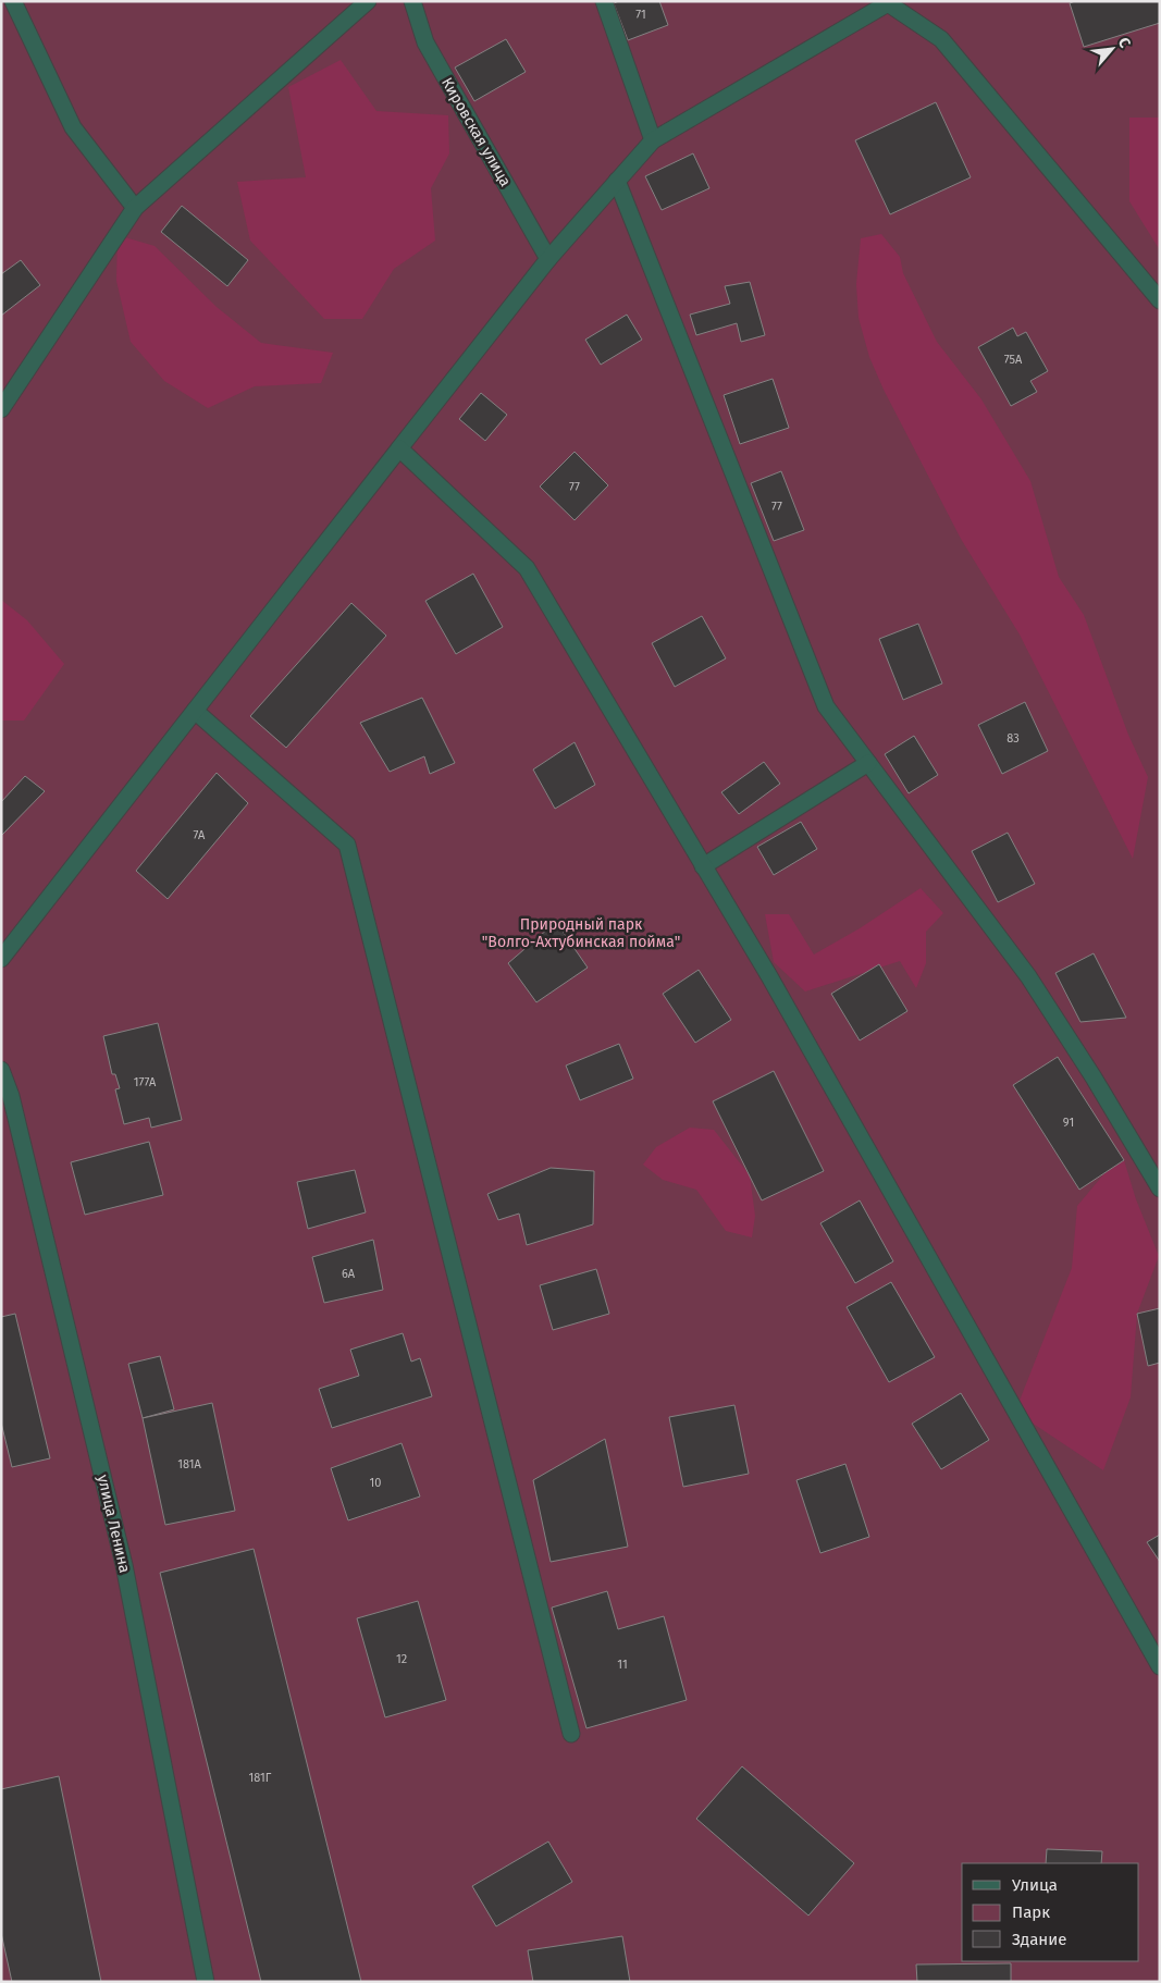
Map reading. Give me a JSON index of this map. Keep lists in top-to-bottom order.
{
  "streets": {
    "street": ["Кировская улица", "улица Ленина"]
  },
  "parks": ["Природный парк \"Волго-Ахтубинская пойма\""],
  "house_numbers": [
    "71",
    "75А",
    "77",
    "77",
    "83",
    "7А",
    "177А",
    "91",
    "6А",
    "181А",
    "10",
    "12",
    "11",
    "181Г"
  ],
  "legend": ["Улица", "Парк", "Здание"],
  "north": "top right"
}
